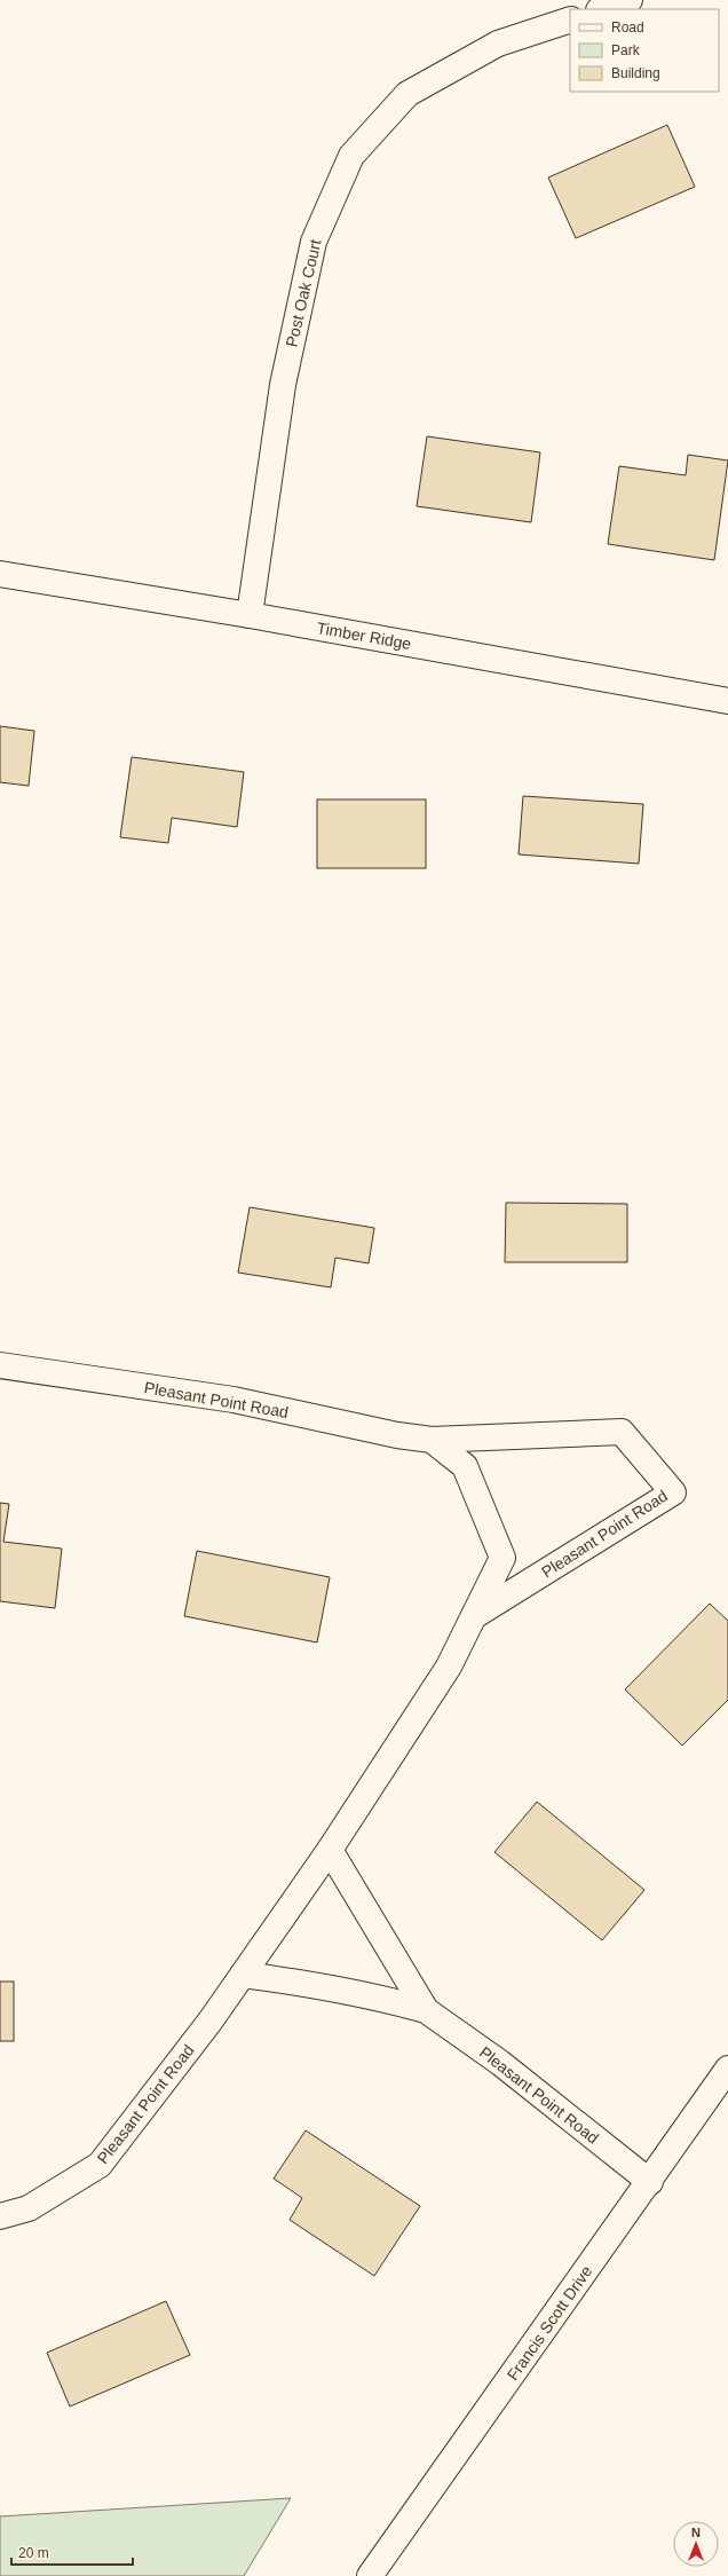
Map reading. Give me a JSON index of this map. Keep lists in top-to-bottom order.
{
  "streets": {
    "street": [
      "Post Oak Court",
      "Timber Ridge",
      "Pleasant Point Road",
      "Francis Scott Drive"
    ]
  },
  "crossings": [
    ["Post Oak Court", "Timber Ridge"],
    ["Pleasant Point Road", "Francis Scott Drive"]
  ],
  "legend": ["Road", "Park", "Building"],
  "scale_bar": "20 m",
  "north": "top"
}
